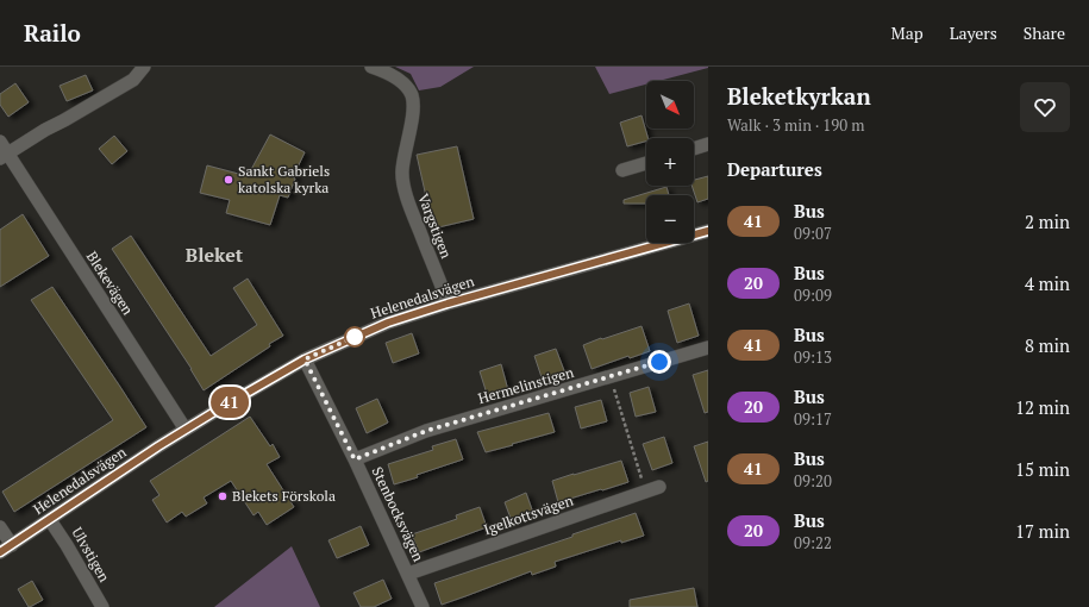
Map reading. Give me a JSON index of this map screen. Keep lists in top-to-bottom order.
{
  "streets": {
    "street": [
      "Vargstigen",
      "Blekevägen",
      "Helenedalsvägen",
      "Hermelinstigen",
      "Stenbocksvägen",
      "Igelkottsvägen",
      "Ulvstigen"
    ]
  },
  "crossings": [
    ["Vargstigen", "Helenedalsvägen"],
    ["Blekevägen", "Helenedalsvägen"],
    ["Helenedalsvägen", "Stenbocksvägen"],
    ["Helenedalsvägen", "Ulvstigen"],
    ["Hermelinstigen", "Stenbocksvägen"],
    ["Stenbocksvägen", "Igelkottsvägen"]
  ],
  "districts": ["Bleket"],
  "places": ["Sankt Gabriels katolska kyrka", "Blekets Förskola"],
  "lines": ["bus line 41"],
  "north": "bottom right",
  "page": {
    "header": "Railo",
    "nav": ["Map", "Layers", "Share"],
    "on_map": "41",
    "heading": [
      ["Bleketkyrkan", "Walk · 3 min · 190 m"],
      "Departures"
    ],
    "map_buttons": ["+", "−"],
    "list": [
      {
        "mark": "41",
        "name": "Bus",
        "note": "09:07",
        "value": "2 min"
      },
      {
        "mark": "20",
        "name": "Bus",
        "note": "09:09",
        "value": "4 min"
      },
      {
        "mark": "41",
        "name": "Bus",
        "note": "09:13",
        "value": "8 min"
      },
      {
        "mark": "20",
        "name": "Bus",
        "note": "09:17",
        "value": "12 min"
      },
      {
        "mark": "41",
        "name": "Bus",
        "note": "09:20",
        "value": "15 min"
      },
      {
        "mark": "20",
        "name": "Bus",
        "note": "09:22",
        "value": "17 min"
      }
    ]
  }
}
